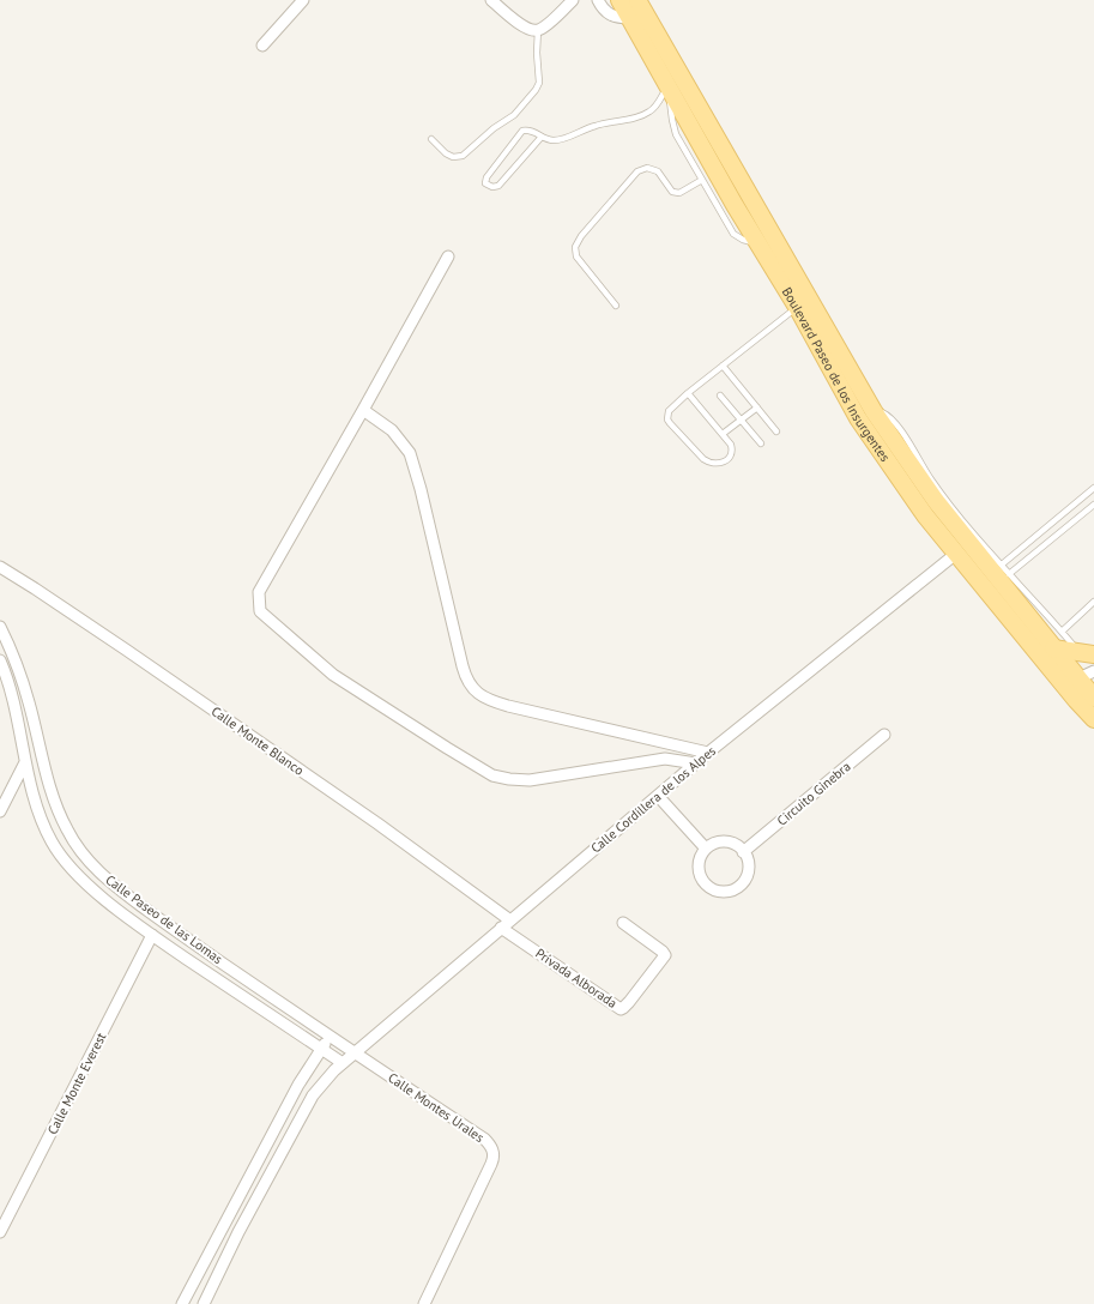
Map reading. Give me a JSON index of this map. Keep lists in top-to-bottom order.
{
  "streets": {
    "main road": ["Boulevard Paseo de los Insurgentes"],
    "street": [
      "Calle Monte Blanco",
      "Circuito Ginebra",
      "Calle Cordillera de los Alpes",
      "Calle Paseo de las Lomas",
      "Privada Alborada",
      "Calle Monte Everest",
      "Calle Montes Urales"
    ]
  },
  "crossings": [
    ["Boulevard Paseo de los Insurgentes", "Calle Cordillera de los Alpes"],
    ["Calle Monte Blanco", "Calle Cordillera de los Alpes"],
    ["Calle Cordillera de los Alpes", "Calle Paseo de las Lomas"],
    ["Calle Cordillera de los Alpes", "Privada Alborada"],
    ["Calle Cordillera de los Alpes", "Calle Montes Urales"],
    ["Calle Paseo de las Lomas", "Calle Monte Everest"],
    ["Calle Paseo de las Lomas", "Calle Montes Urales"]
  ]
}
